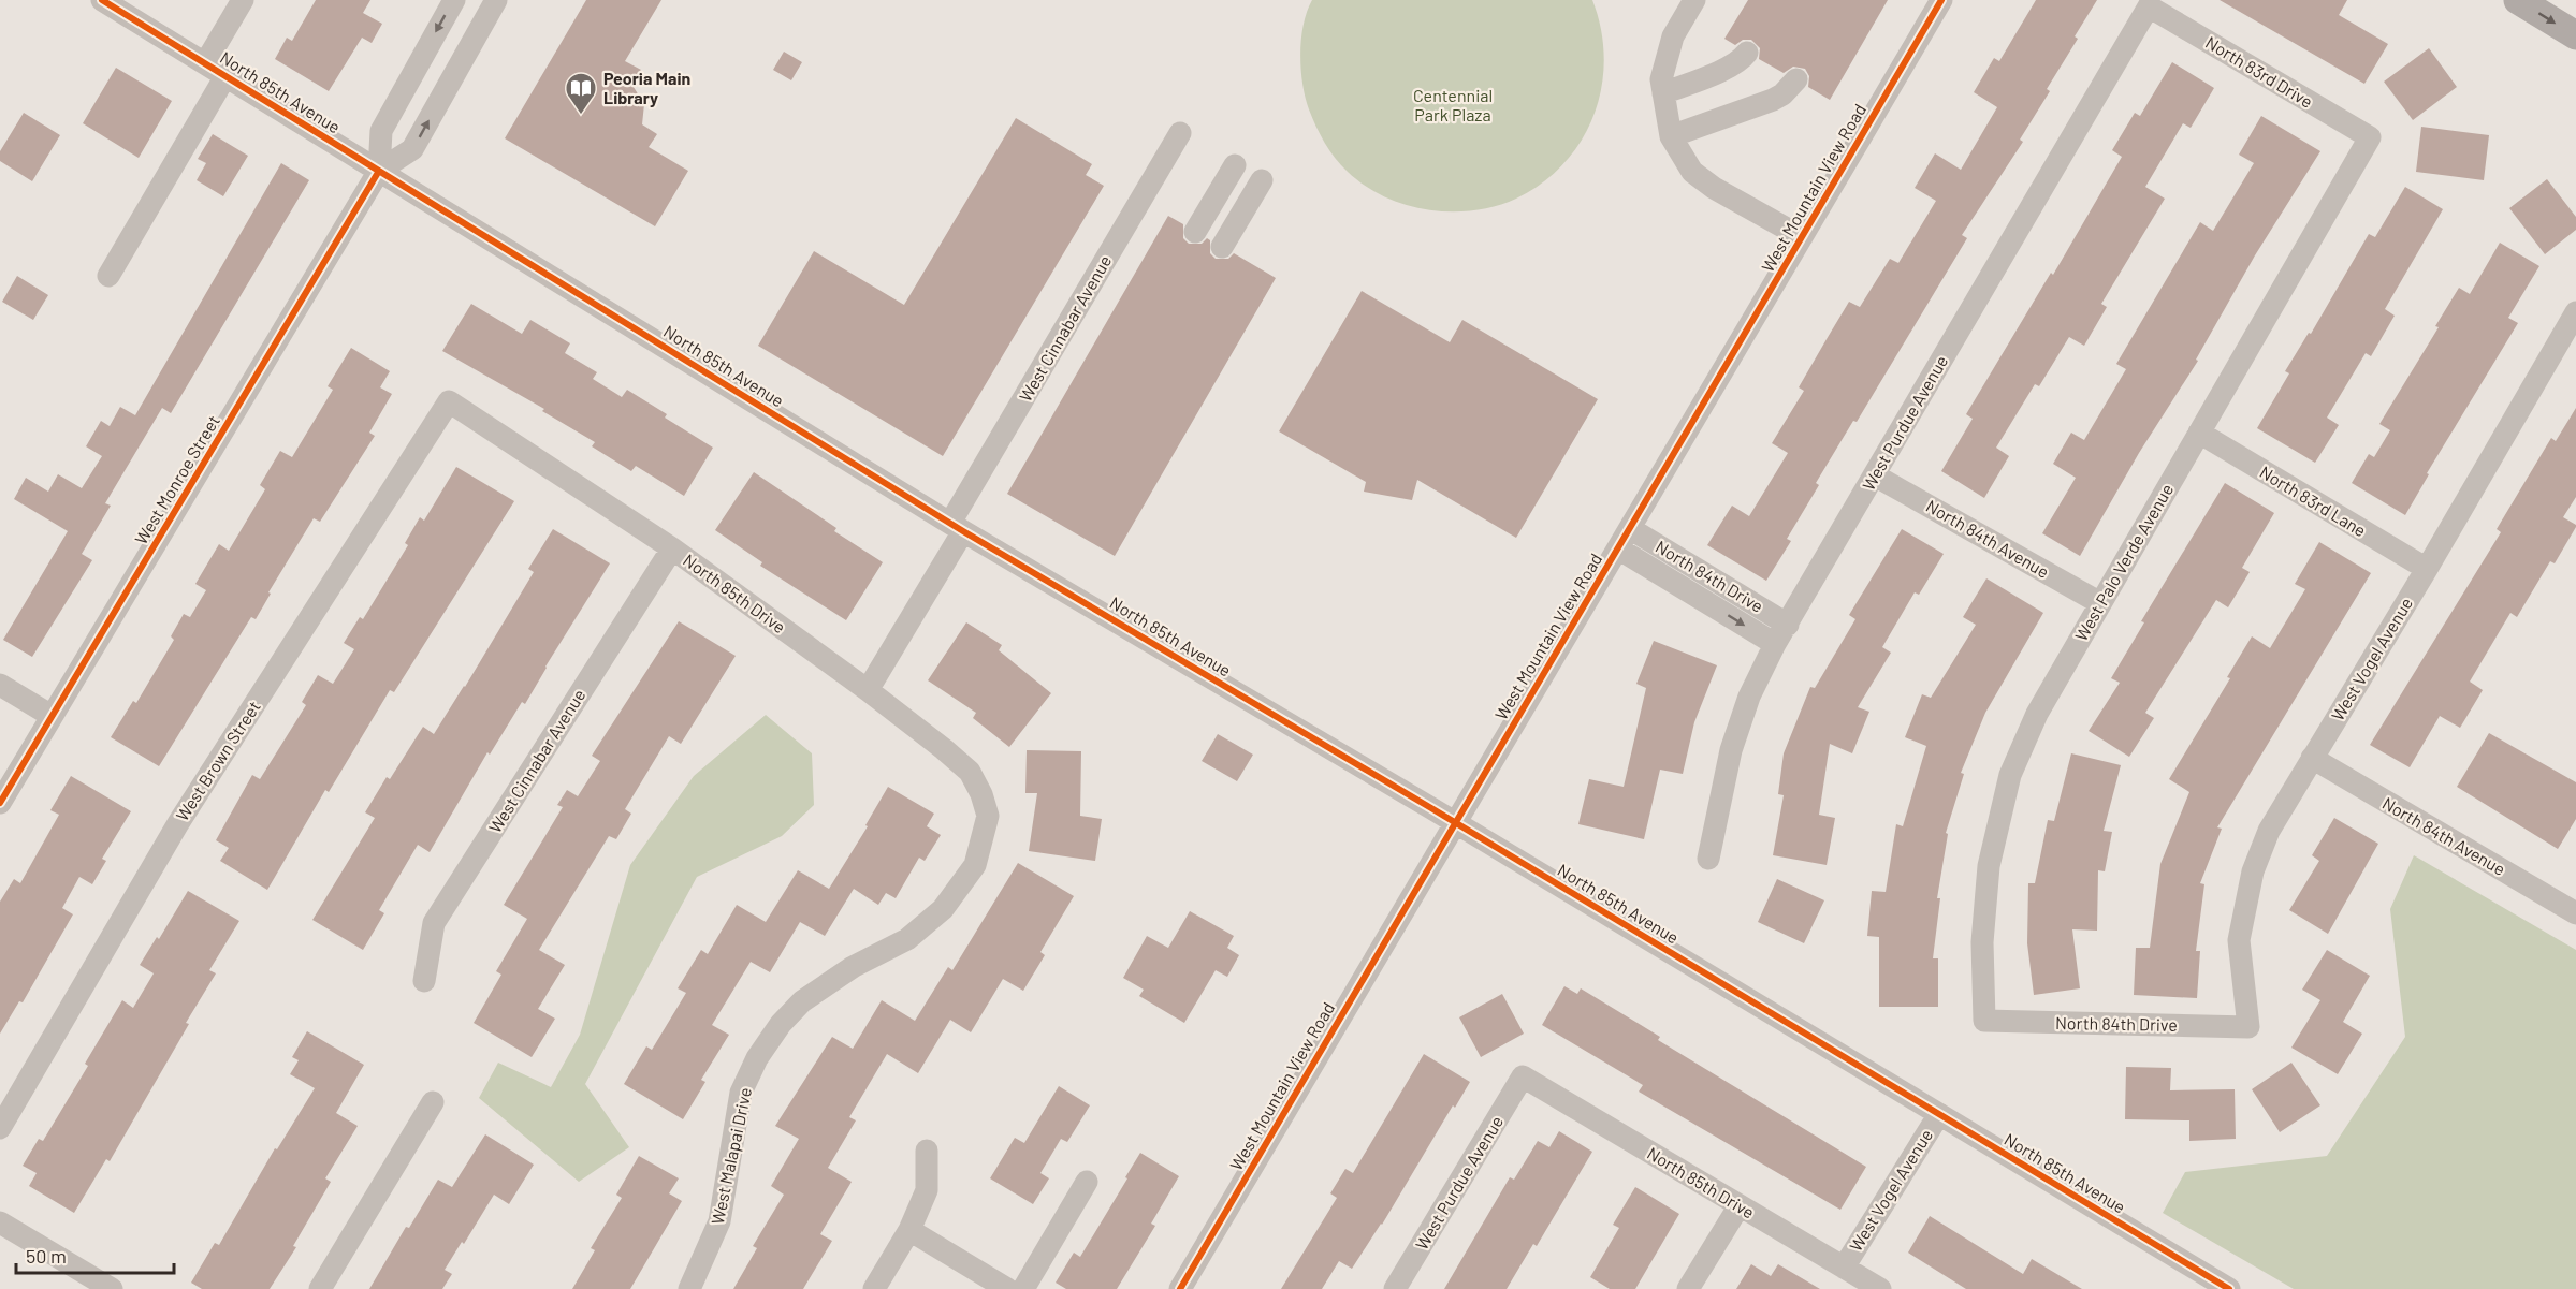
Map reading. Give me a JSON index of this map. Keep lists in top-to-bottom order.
{
  "streets": {
    "street": [
      "North 83rd Drive",
      "North 85th Avenue",
      "West Mountain View Road",
      "West Cinnabar Avenue",
      "West Purdue Avenue",
      "West Monroe Street",
      "North 83rd Lane",
      "North 84th Avenue",
      "West Palo Verde Avenue",
      "North 84th Drive",
      "North 85th Drive",
      "West Vogel Avenue",
      "West Brown Street",
      "West Malapai Drive"
    ]
  },
  "crossings": [
    ["North 83rd Drive", "West Purdue Avenue"],
    ["North 83rd Drive", "West Palo Verde Avenue"],
    ["North 85th Avenue", "West Mountain View Road"],
    ["North 85th Avenue", "West Cinnabar Avenue"],
    ["North 85th Avenue", "West Monroe Street"],
    ["North 85th Avenue", "West Vogel Avenue"],
    ["West Mountain View Road", "North 84th Drive"],
    ["West Cinnabar Avenue", "North 85th Drive"],
    ["West Purdue Avenue", "North 84th Avenue"],
    ["West Purdue Avenue", "North 84th Drive"],
    ["West Purdue Avenue", "North 85th Drive"],
    ["North 83rd Lane", "West Palo Verde Avenue"],
    ["North 83rd Lane", "West Vogel Avenue"],
    ["North 84th Avenue", "West Palo Verde Avenue"],
    ["North 84th Avenue", "West Vogel Avenue"],
    ["West Palo Verde Avenue", "North 84th Drive"],
    ["North 84th Drive", "West Vogel Avenue"],
    ["North 85th Drive", "West Vogel Avenue"],
    ["North 85th Drive", "West Brown Street"],
    ["North 85th Drive", "West Malapai Drive"]
  ],
  "parks": ["Centennial Park Plaza"],
  "places": {
    "library": ["Peoria Main Library"]
  },
  "scale_bar": "50 m"
}
